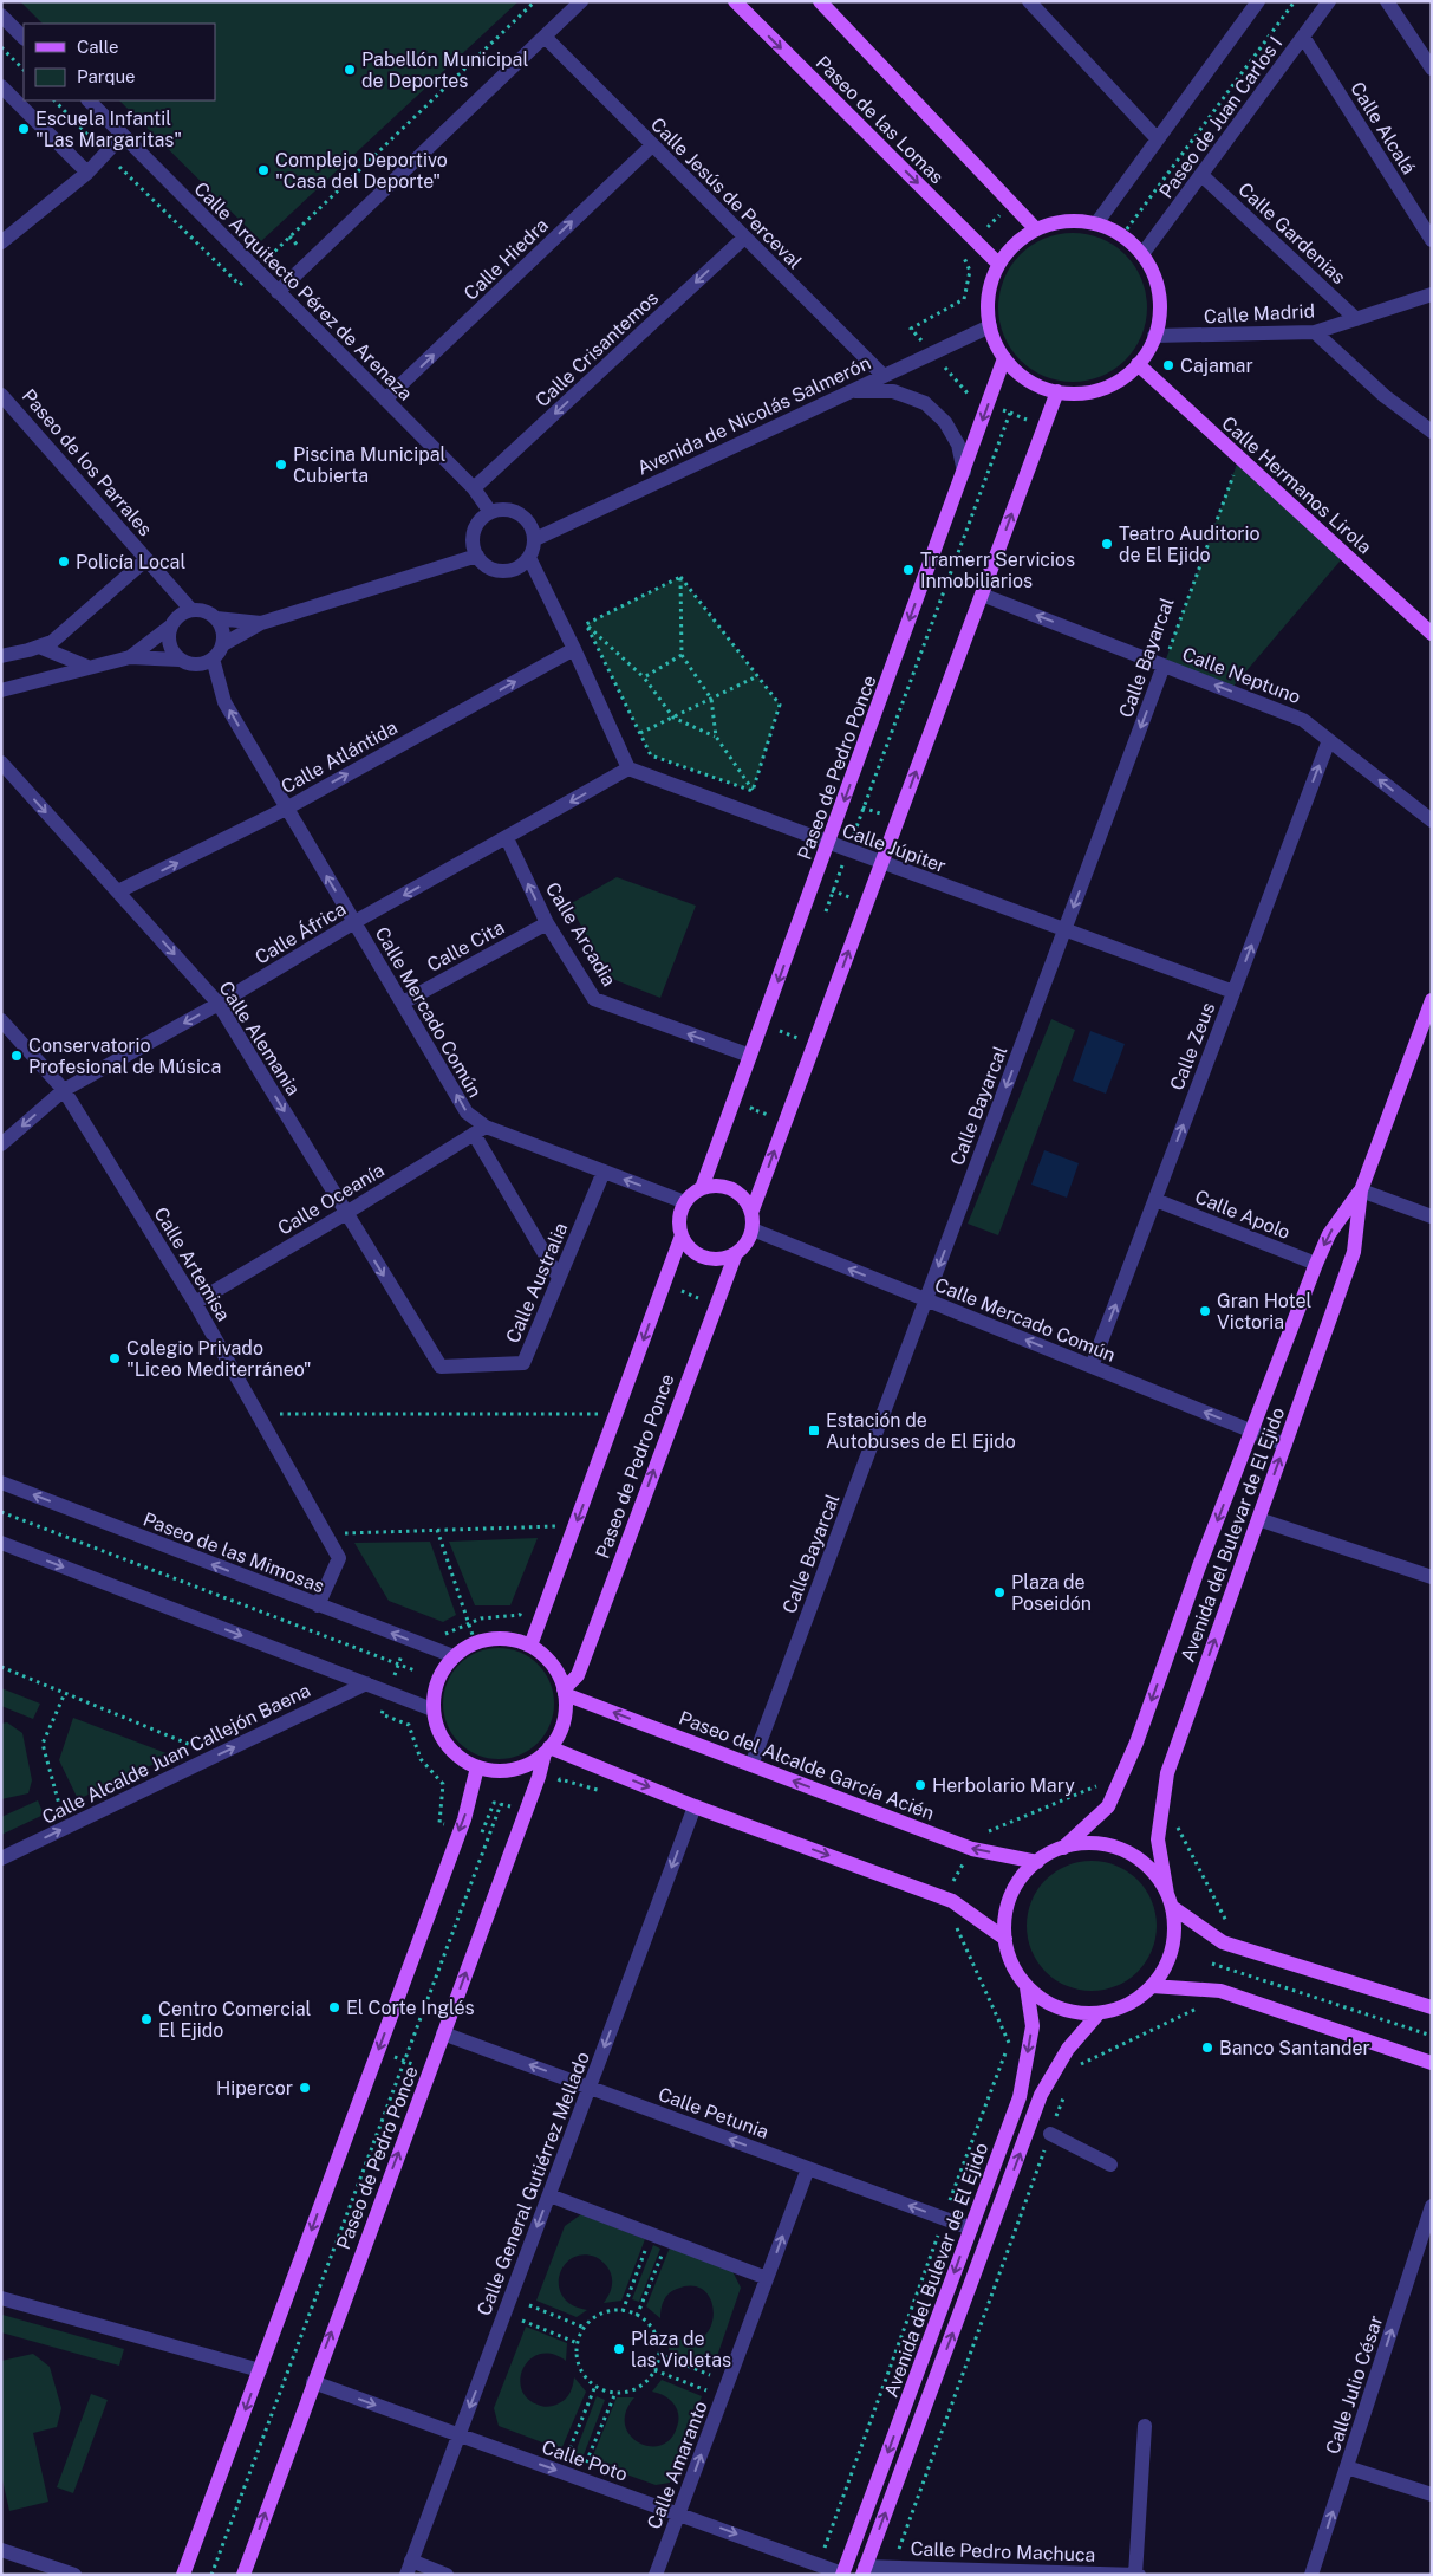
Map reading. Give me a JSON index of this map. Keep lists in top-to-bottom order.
{
  "streets": {
    "main road": [
      "Paseo de las Lomas",
      "Calle Hermanos Lirola",
      "Paseo de Pedro Ponce",
      "Avenida del Bulevar de El Ejido",
      "Paseo del Alcalde García Acién"
    ],
    "street": [
      "Paseo de Juan Carlos I",
      "Calle Alcalá",
      "Calle Jesús de Perceval",
      "Calle Gardenias",
      "Calle Hiedra",
      "Calle Arquitecto Pérez de Arenaza",
      "Calle Madrid",
      "Calle Crisantemos",
      "Avenida de Nicolás Salmerón",
      "Paseo de los Parrales",
      "Calle Bayarcal",
      "Calle Neptuno",
      "Calle Atlántida",
      "Calle Júpiter",
      "Calle África",
      "Calle Arcadia",
      "Calle Cita",
      "Calle Mercado Común",
      "Calle Alemania",
      "Calle Zeus",
      "Calle Oceanía",
      "Calle Apolo",
      "Calle Artemisa",
      "Calle Australia",
      "Paseo de las Mimosas",
      "Calle Alcalde Juan Callejón Baena",
      "Calle Petunia",
      "Calle General Gutiérrez Mellado",
      "Calle Julio César",
      "Calle Poto",
      "Calle Amaranto",
      "Calle Pedro Machuca"
    ]
  },
  "crossings": [
    ["Paseo de Juan Carlos I", "Paseo de las Lomas"],
    ["Paseo de Juan Carlos I", "Calle Alcalá"],
    ["Paseo de Juan Carlos I", "Calle Gardenias"],
    ["Paseo de Juan Carlos I", "Calle Madrid"],
    ["Paseo de Juan Carlos I", "Avenida de Nicolás Salmerón"],
    ["Paseo de Juan Carlos I", "Calle Hermanos Lirola"],
    ["Paseo de Juan Carlos I", "Paseo de Pedro Ponce"],
    ["Paseo de las Lomas", "Calle Madrid"],
    ["Paseo de las Lomas", "Avenida de Nicolás Salmerón"],
    ["Paseo de las Lomas", "Calle Hermanos Lirola"],
    ["Paseo de las Lomas", "Paseo de Pedro Ponce"],
    ["Calle Jesús de Perceval", "Calle Hiedra"],
    ["Calle Jesús de Perceval", "Calle Crisantemos"],
    ["Calle Jesús de Perceval", "Avenida de Nicolás Salmerón"],
    ["Calle Gardenias", "Calle Madrid"],
    ["Calle Hiedra", "Calle Arquitecto Pérez de Arenaza"],
    ["Calle Arquitecto Pérez de Arenaza", "Calle Crisantemos"],
    ["Calle Arquitecto Pérez de Arenaza", "Avenida de Nicolás Salmerón"],
    ["Calle Madrid", "Avenida de Nicolás Salmerón"],
    ["Calle Madrid", "Calle Hermanos Lirola"],
    ["Calle Madrid", "Paseo de Pedro Ponce"],
    ["Avenida de Nicolás Salmerón", "Calle Hermanos Lirola"],
    ["Avenida de Nicolás Salmerón", "Paseo de Pedro Ponce"],
    ["Paseo de los Parrales", "Calle Mercado Común"],
    ["Calle Hermanos Lirola", "Calle Bayarcal"],
    ["Calle Hermanos Lirola", "Paseo de Pedro Ponce"],
    ["Calle Bayarcal", "Calle Neptuno"],
    ["Calle Bayarcal", "Calle Júpiter"],
    ["Calle Bayarcal", "Calle Mercado Común"],
    ["Calle Bayarcal", "Paseo del Alcalde García Acién"],
    ["Calle Neptuno", "Calle Zeus"],
    ["Calle Atlántida", "Calle Mercado Común"],
    ["Calle Atlántida", "Calle Alemania"],
    ["Paseo de Pedro Ponce", "Calle Júpiter"],
    ["Paseo de Pedro Ponce", "Calle Arcadia"],
    ["Paseo de Pedro Ponce", "Calle Mercado Común"],
    ["Paseo de Pedro Ponce", "Paseo de las Mimosas"],
    ["Paseo de Pedro Ponce", "Paseo del Alcalde García Acién"],
    ["Paseo de Pedro Ponce", "Calle Petunia"],
    ["Paseo de Pedro Ponce", "Calle Poto"],
    ["Calle Júpiter", "Calle África"],
    ["Calle Júpiter", "Calle Zeus"],
    ["Calle África", "Calle Arcadia"],
    ["Calle África", "Calle Mercado Común"],
    ["Calle África", "Calle Alemania"],
    ["Calle África", "Calle Artemisa"],
    ["Calle Arcadia", "Calle Cita"],
    ["Calle Cita", "Calle Mercado Común"],
    ["Calle Mercado Común", "Calle Zeus"],
    ["Calle Mercado Común", "Calle Oceanía"],
    ["Calle Mercado Común", "Calle Australia"],
    ["Calle Mercado Común", "Avenida del Bulevar de El Ejido"],
    ["Calle Alemania", "Calle Oceanía"],
    ["Calle Alemania", "Calle Australia"],
    ["Calle Zeus", "Calle Apolo"],
    ["Calle Oceanía", "Calle Artemisa"],
    ["Calle Apolo", "Avenida del Bulevar de El Ejido"],
    ["Calle Artemisa", "Paseo de las Mimosas"],
    ["Avenida del Bulevar de El Ejido", "Paseo del Alcalde García Acién"],
    ["Avenida del Bulevar de El Ejido", "Calle Petunia"],
    ["Avenida del Bulevar de El Ejido", "Calle Poto"],
    ["Avenida del Bulevar de El Ejido", "Calle Pedro Machuca"],
    ["Paseo de las Mimosas", "Paseo del Alcalde García Acién"],
    ["Calle Petunia", "Calle General Gutiérrez Mellado"],
    ["Calle Petunia", "Calle Amaranto"],
    ["Calle General Gutiérrez Mellado", "Calle Poto"],
    ["Calle Poto", "Calle Amaranto"]
  ],
  "one_way": [
    "Calle Hiedra",
    "Calle Crisantemos",
    "Calle Bayarcal",
    "Calle Neptuno",
    "Calle Atlántida",
    "Calle África",
    "Calle Arcadia",
    "Calle Mercado Común",
    "Calle Alemania",
    "Calle Zeus",
    "Calle Alcalde Juan Callejón Baena",
    "Calle General Gutiérrez Mellado",
    "Calle Julio César",
    "Calle Poto",
    "Calle Amaranto"
  ],
  "places": {
    "other": [
      "Pabellón Municipal de Deportes",
      "Escuela Infantil \"Las Margaritas\"",
      "Complejo Deportivo \"Casa del Deporte\"",
      "Cajamar",
      "Piscina Municipal Cubierta",
      "Teatro Auditorio de El Ejido",
      "Policía Local",
      "Tramerr Servicios Inmobiliarios",
      "Conservatorio Profesional de Música",
      "Gran Hotel Victoria",
      "Colegio Privado \"Liceo Mediterráneo\"",
      "Plaza de Poseidón",
      "Herbolario Mary",
      "El Corte Inglés",
      "Centro Comercial El Ejido",
      "Banco Santander",
      "Hipercor",
      "Plaza de las Violetas"
    ],
    "transit": ["Estación de Autobuses de El Ejido"]
  },
  "legend": ["Calle", "Parque"]
}
